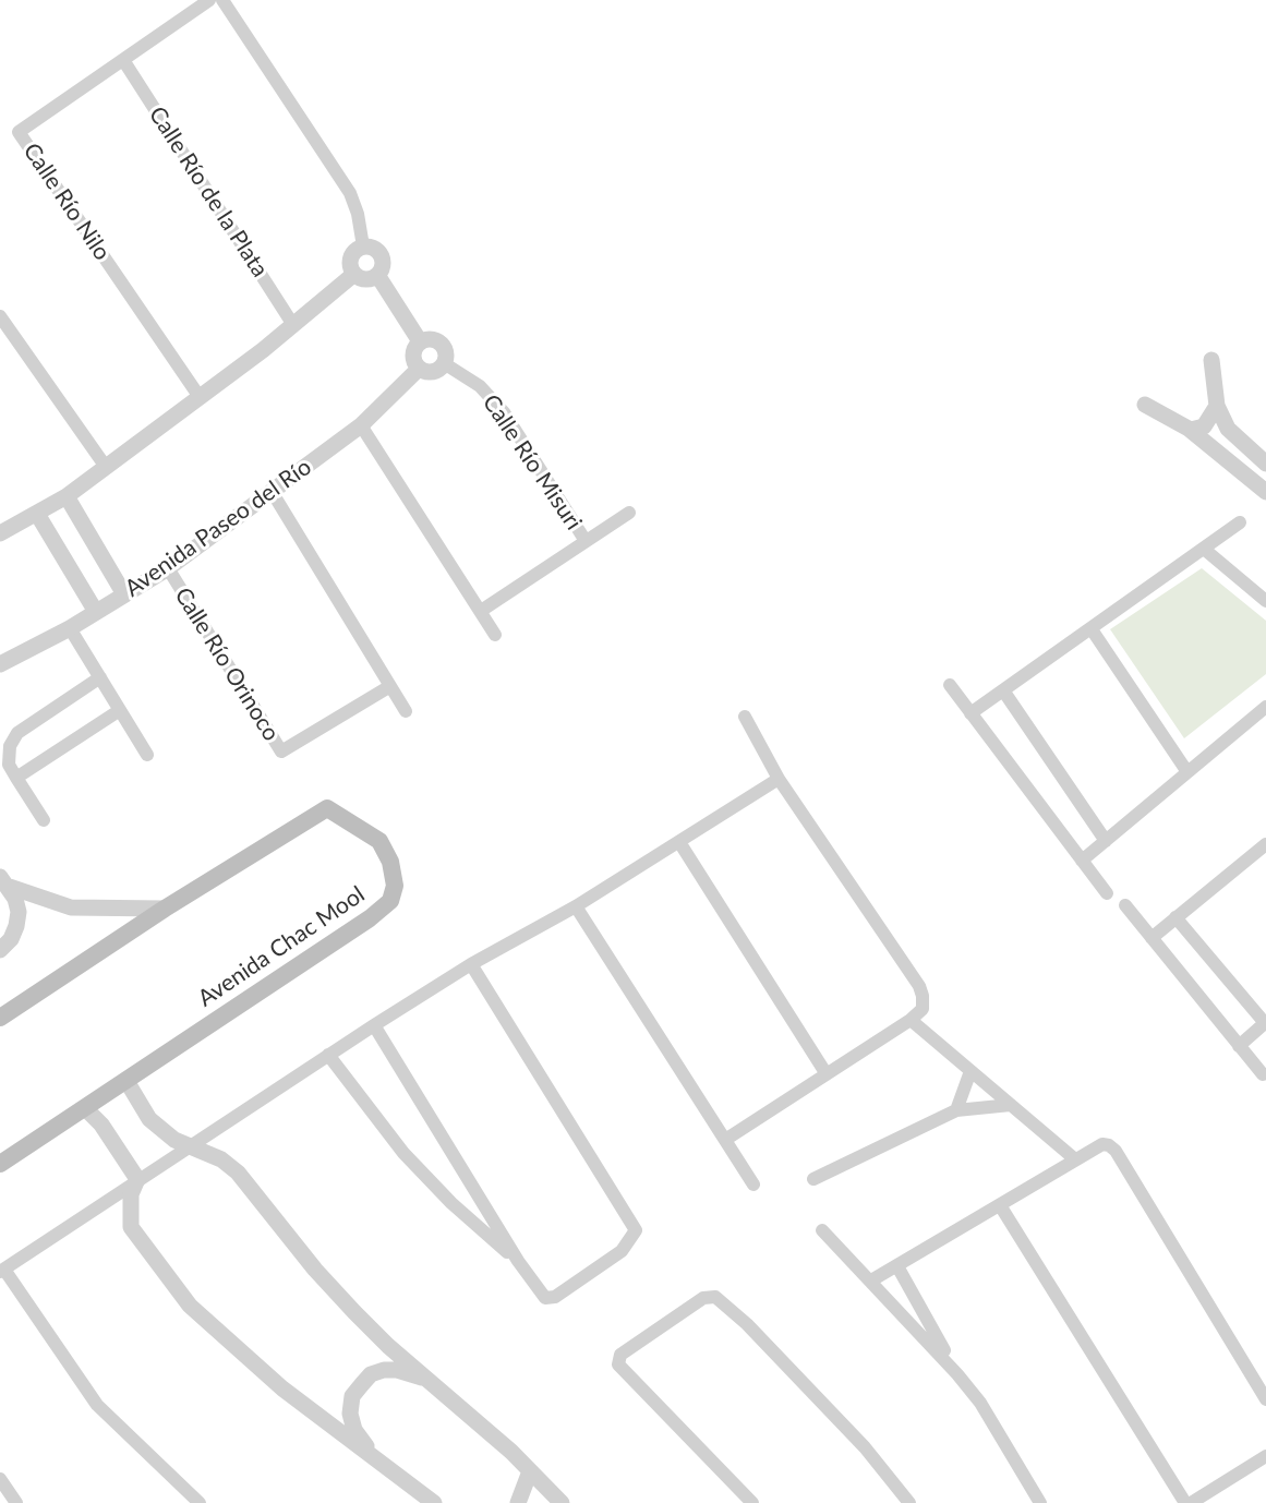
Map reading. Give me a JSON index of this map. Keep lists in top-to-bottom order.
{
  "streets": {
    "main road": ["Avenida Chac Mool"],
    "street": [
      "Calle Río de la Plata",
      "Calle Río Nilo",
      "Calle Río Misuri",
      "Avenida Paseo del Río",
      "Calle Río Orinoco"
    ]
  },
  "crossings": [
    ["Calle Río de la Plata", "Calle Río Nilo"],
    ["Calle Río Misuri", "Avenida Paseo del Río"],
    ["Avenida Paseo del Río", "Calle Río Orinoco"]
  ]
}
